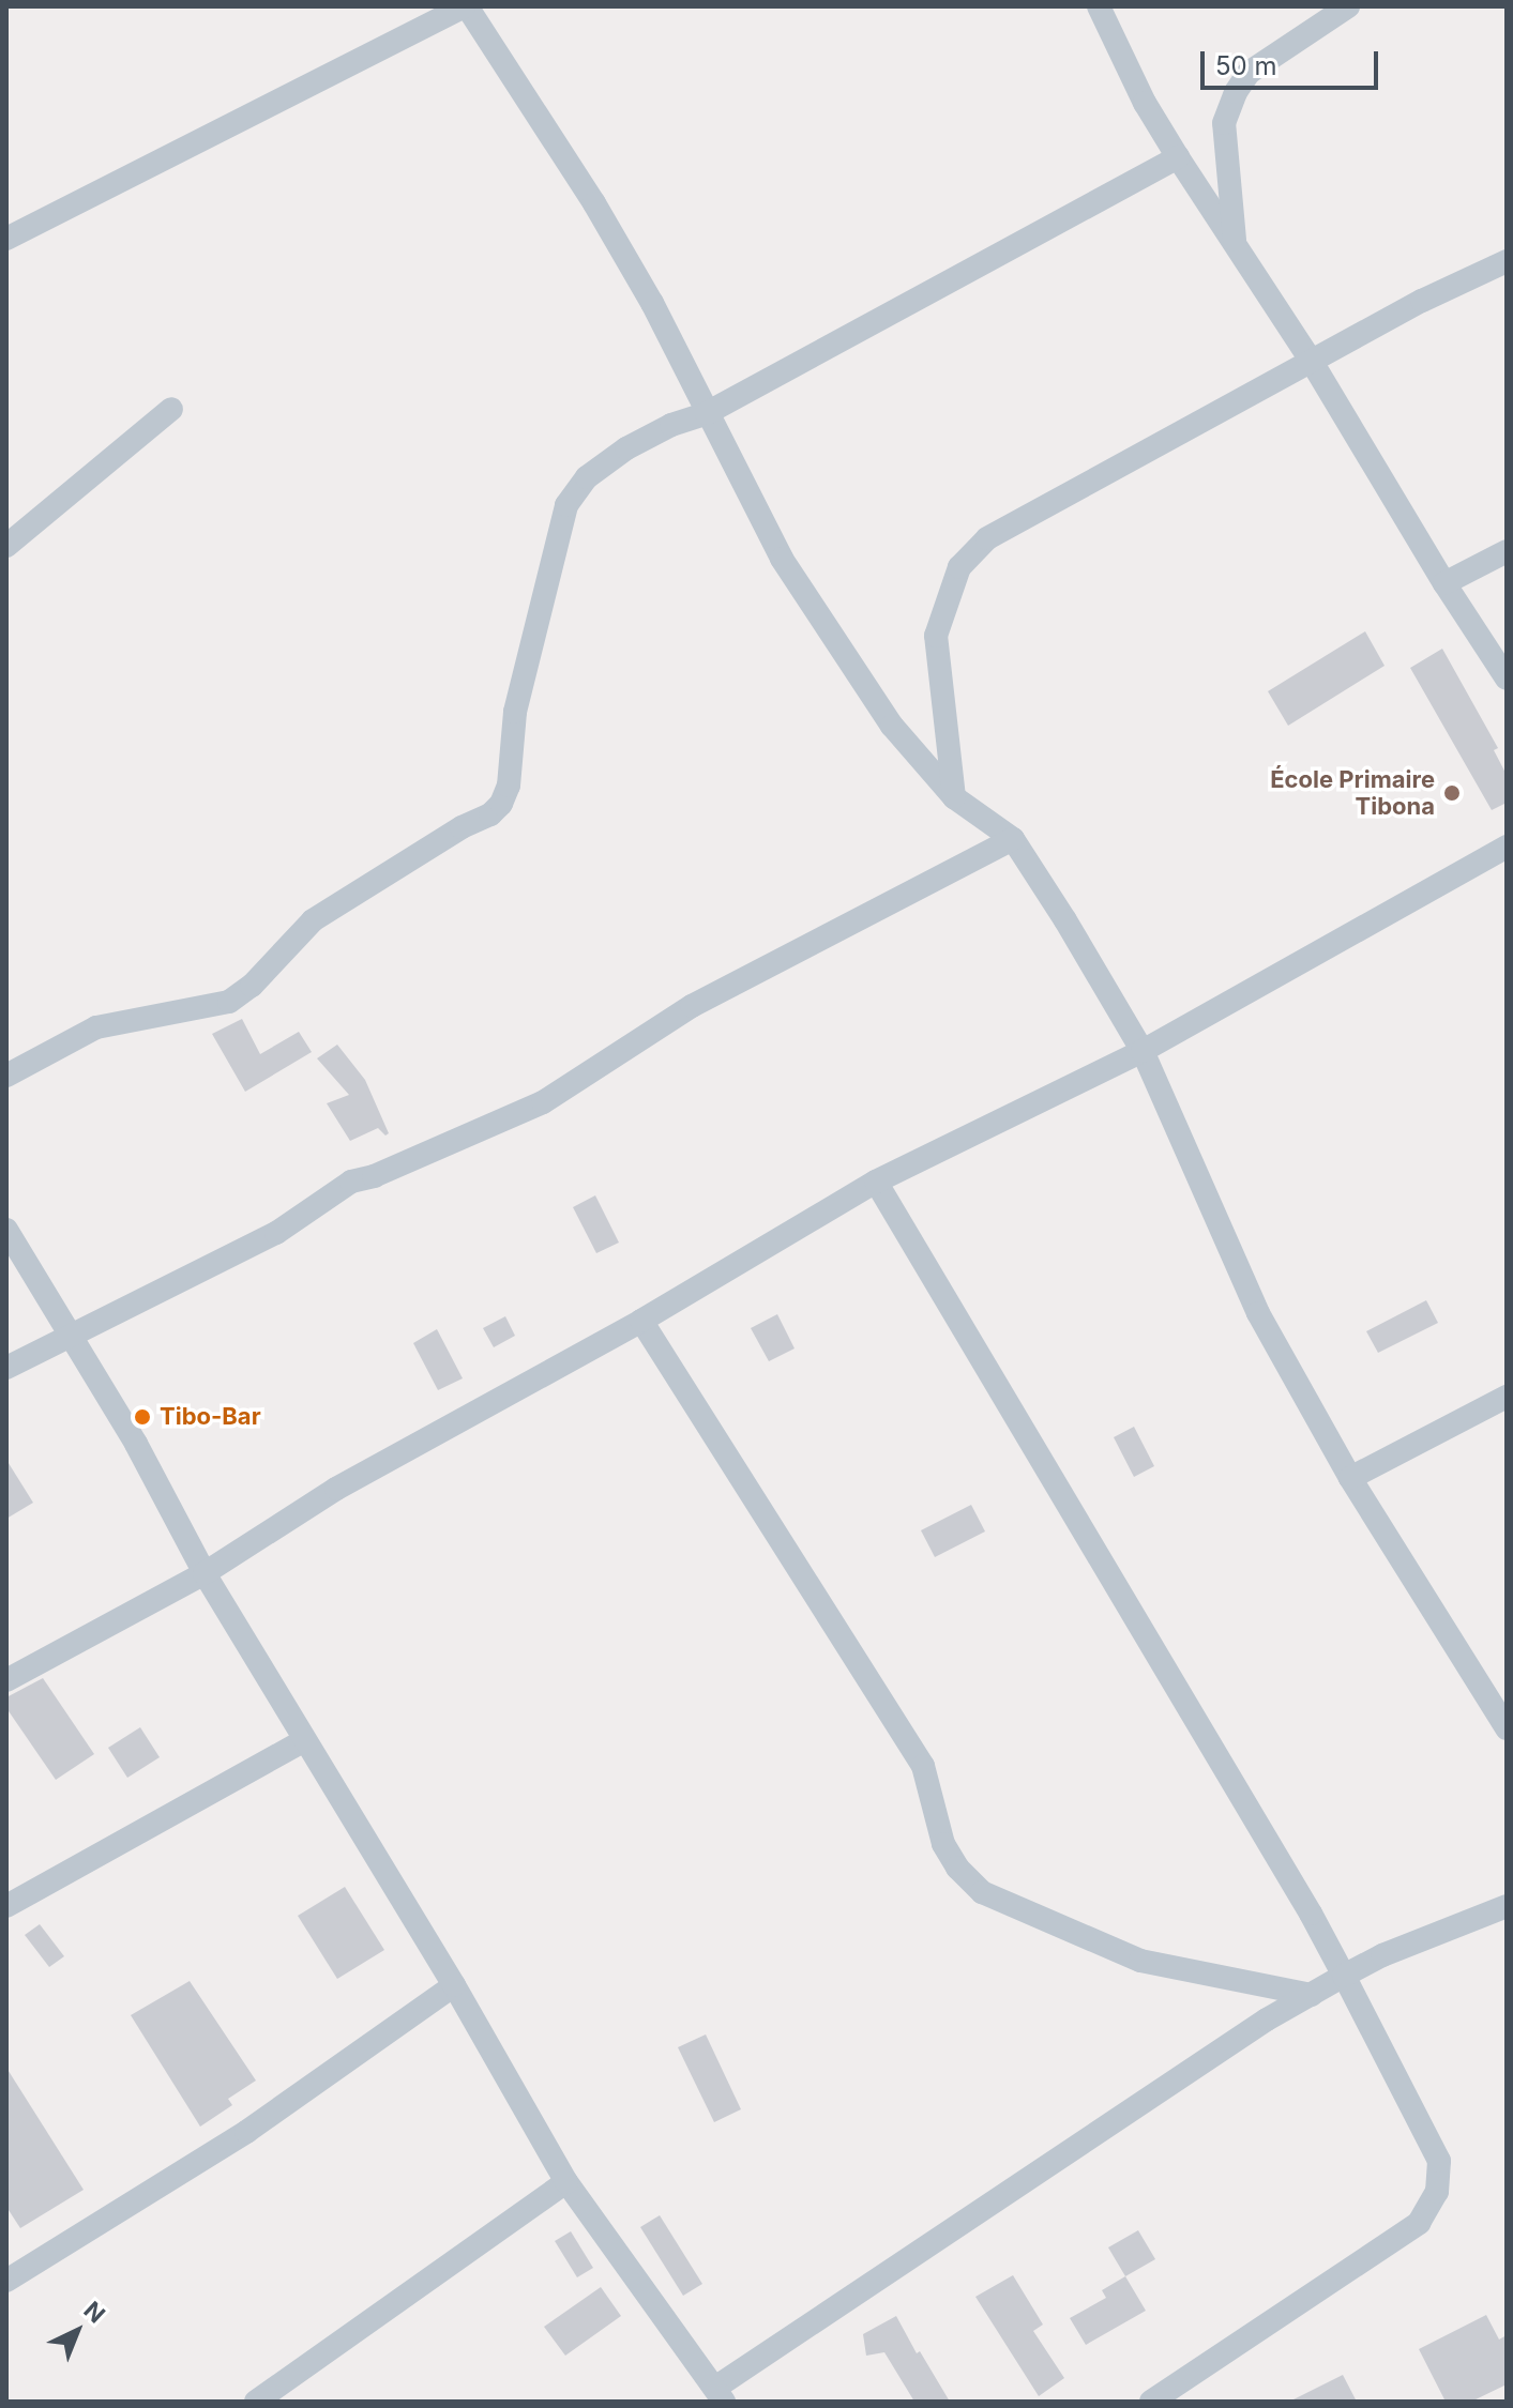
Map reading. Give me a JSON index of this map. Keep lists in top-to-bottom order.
{
  "places": ["École Primaire Tibona", "Tibo-Bar"],
  "scale_bar": "50 m",
  "north": "top right"
}
